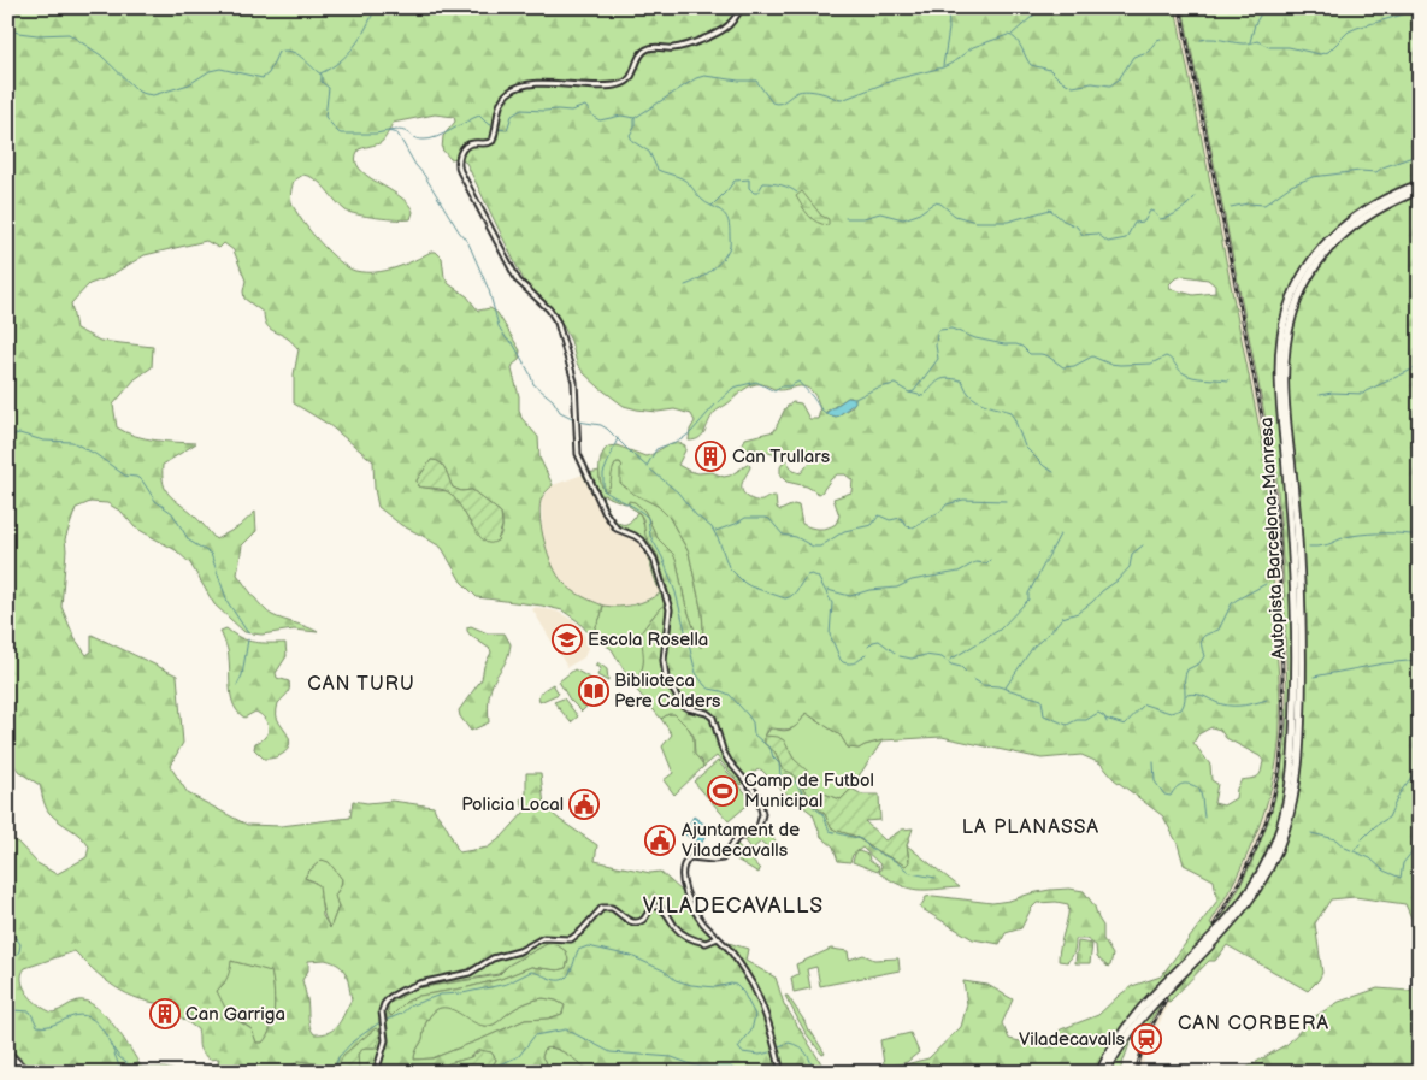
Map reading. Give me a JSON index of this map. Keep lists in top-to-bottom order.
{
  "streets": {
    "highway": ["Autopista Barcelona-Manresa"]
  },
  "districts": [
    "CAN TURU",
    "LA PLANASSA",
    "VILADECAVALLS",
    "CAN CORBERA"
  ],
  "places": {
    "building": ["Can Trullars", "Can Garriga"],
    "school or university": ["Escola Rosella"],
    "library": ["Biblioteca Pere Calders"],
    "sports": ["Camp de Futbol Municipal"],
    "public building": ["Policia Local", "Ajuntament de Viladecavalls"],
    "station": ["Viladecavalls"]
  }
}
